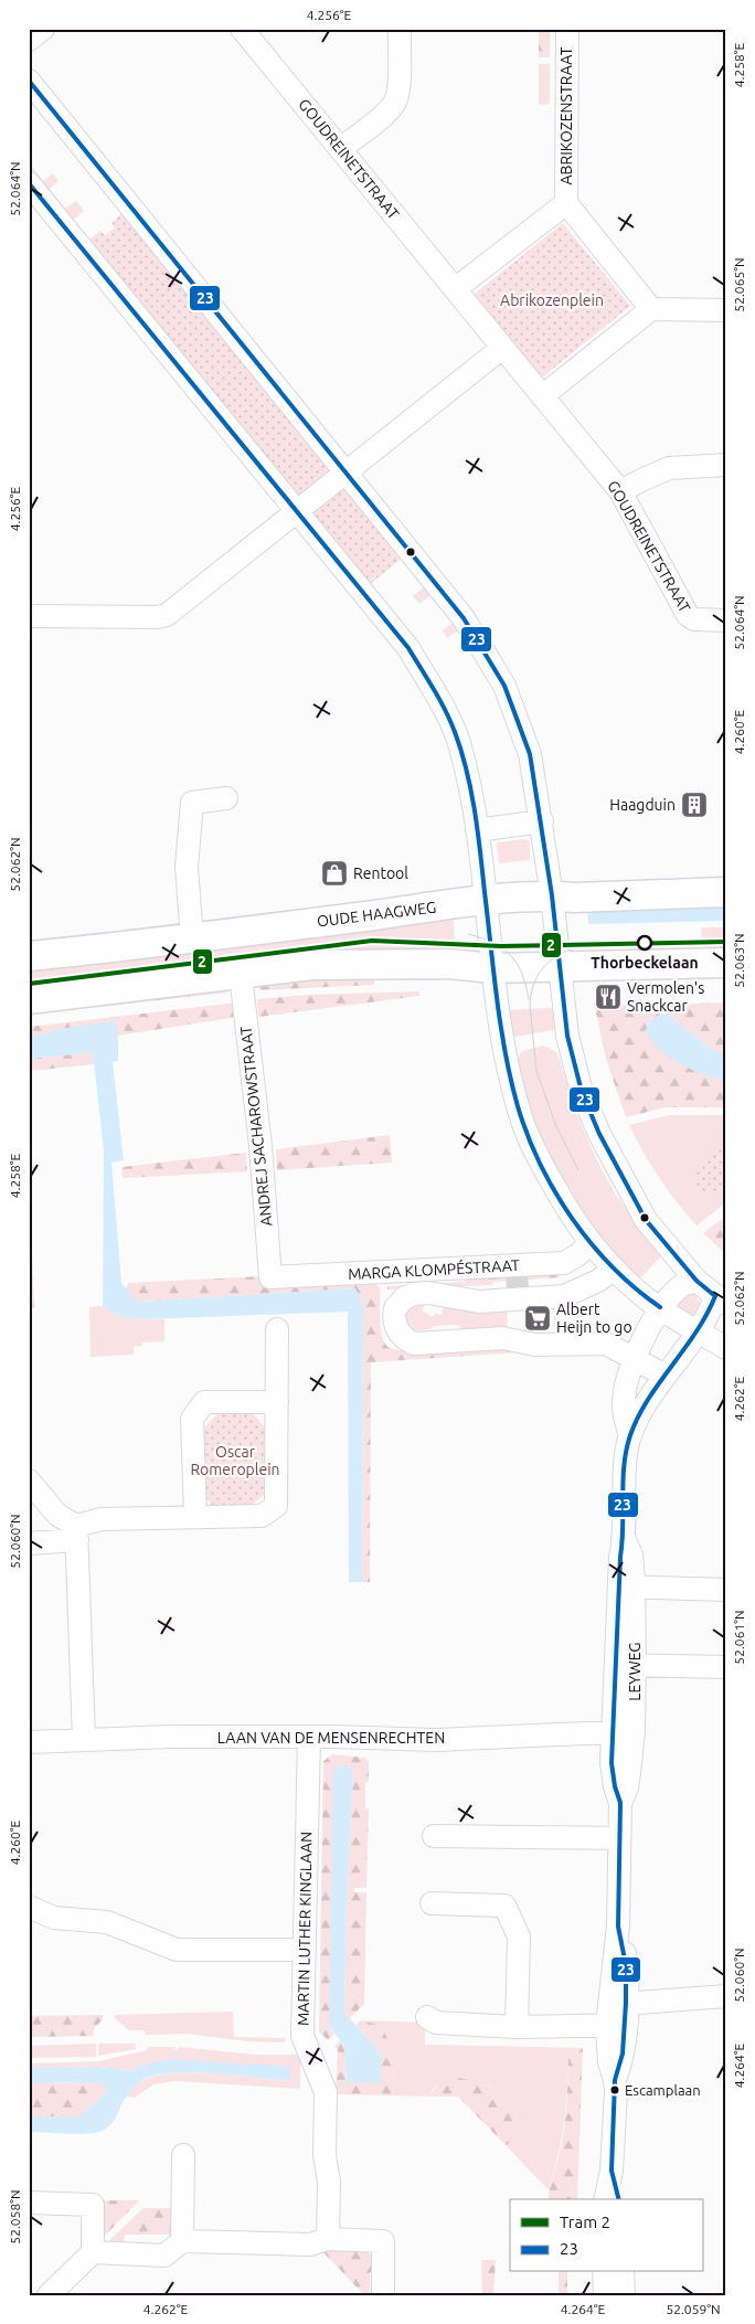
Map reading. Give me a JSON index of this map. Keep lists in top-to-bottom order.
{
  "streets": {
    "main road": ["OUDE HAAGWEG"],
    "street": [
      "ABRIKOZENSTRAAT",
      "GOUDREINETSTRAAT",
      "ANDREJ SACHAROWSTRAAT",
      "MARGA KLOMPÉSTRAAT",
      "LEYWEG",
      "LAAN VAN DE MENSENRECHTEN",
      "MARTIN LUTHER KINGLAAN"
    ]
  },
  "crossings": [
    ["ANDREJ SACHAROWSTRAAT", "MARGA KLOMPÉSTRAAT"],
    ["LEYWEG", "LAAN VAN DE MENSENRECHTEN"],
    ["LAAN VAN DE MENSENRECHTEN", "MARTIN LUTHER KINGLAAN"]
  ],
  "parks": ["Abrikozenplein", "Oscar Romeroplein"],
  "places": {
    "building": ["Haagduin"],
    "shop": ["Rentool"],
    "other": ["Thorbeckelaan", "Escamplaan"],
    "restaurant": ["Vermolen's Snackcar"],
    "supermarket": ["Albert Heijn to go"]
  },
  "lines": ["transit line 23", "tram line 2"],
  "legend": ["Tram 2", "23"],
  "coordinates": [
    "4.256°E",
    "4.258°E",
    "52.064°N",
    "52.065°N",
    "4.260°E",
    "52.062°N",
    "52.063°N",
    "4.262°E",
    "52.060°N",
    "52.061°N",
    "4.264°E",
    "52.058°N",
    "52.059°N"
  ]
}
